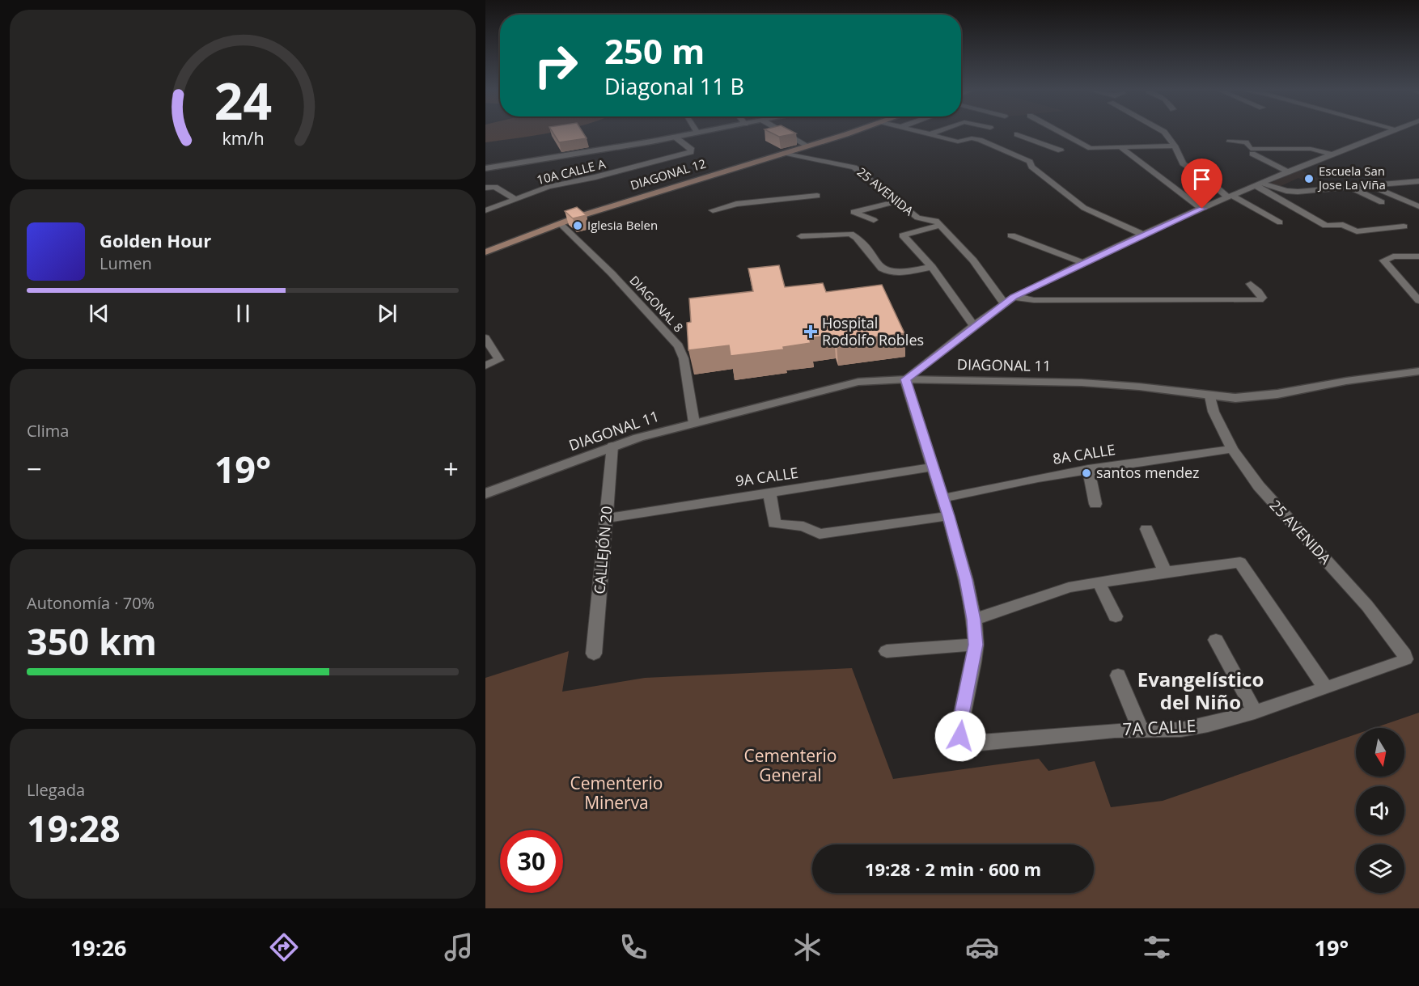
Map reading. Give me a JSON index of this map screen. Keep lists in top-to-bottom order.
{
  "streets": {
    "main road": ["DIAGONAL 12"],
    "street": [
      "10A CALLE A",
      "25 AVENIDA",
      "DIAGONAL 8",
      "DIAGONAL 11",
      "8A CALLE",
      "9A CALLE",
      "CALLEJÓN 20",
      "7A CALLE"
    ]
  },
  "crossings": [
    ["DIAGONAL 12", "25 AVENIDA"],
    ["DIAGONAL 12", "DIAGONAL 8"],
    ["25 AVENIDA", "DIAGONAL 11"],
    ["25 AVENIDA", "8A CALLE"],
    ["25 AVENIDA", "7A CALLE"],
    ["DIAGONAL 8", "DIAGONAL 11"],
    ["DIAGONAL 11", "CALLEJÓN 20"],
    ["9A CALLE", "CALLEJÓN 20"]
  ],
  "districts": ["Evangelístico del Niño"],
  "parks": ["Cementerio General", "Cementerio Minerva"],
  "places": {
    "other": ["Escuela San Jose La Viña", "Iglesia Belen", "santos mendez"],
    "health": ["Hospital Rodolfo Robles"]
  },
  "north": "bottom",
  "page": {
    "turn": ["250 m", "Diagonal 11 B"],
    "song": ["Golden Hour", "Lumen"],
    "tile": [
      "Clima",
      ["Autonomía · 70%", "350 km"],
      ["Llegada", "19:28"]
    ],
    "heat": ["−", "19°", "+"],
    "limit": "30",
    "trip": "19:28 · 2 min · 600 m",
    "tabs": ["19:26", "19°"],
    "gauge": ["24", "km/h"]
  }
}
